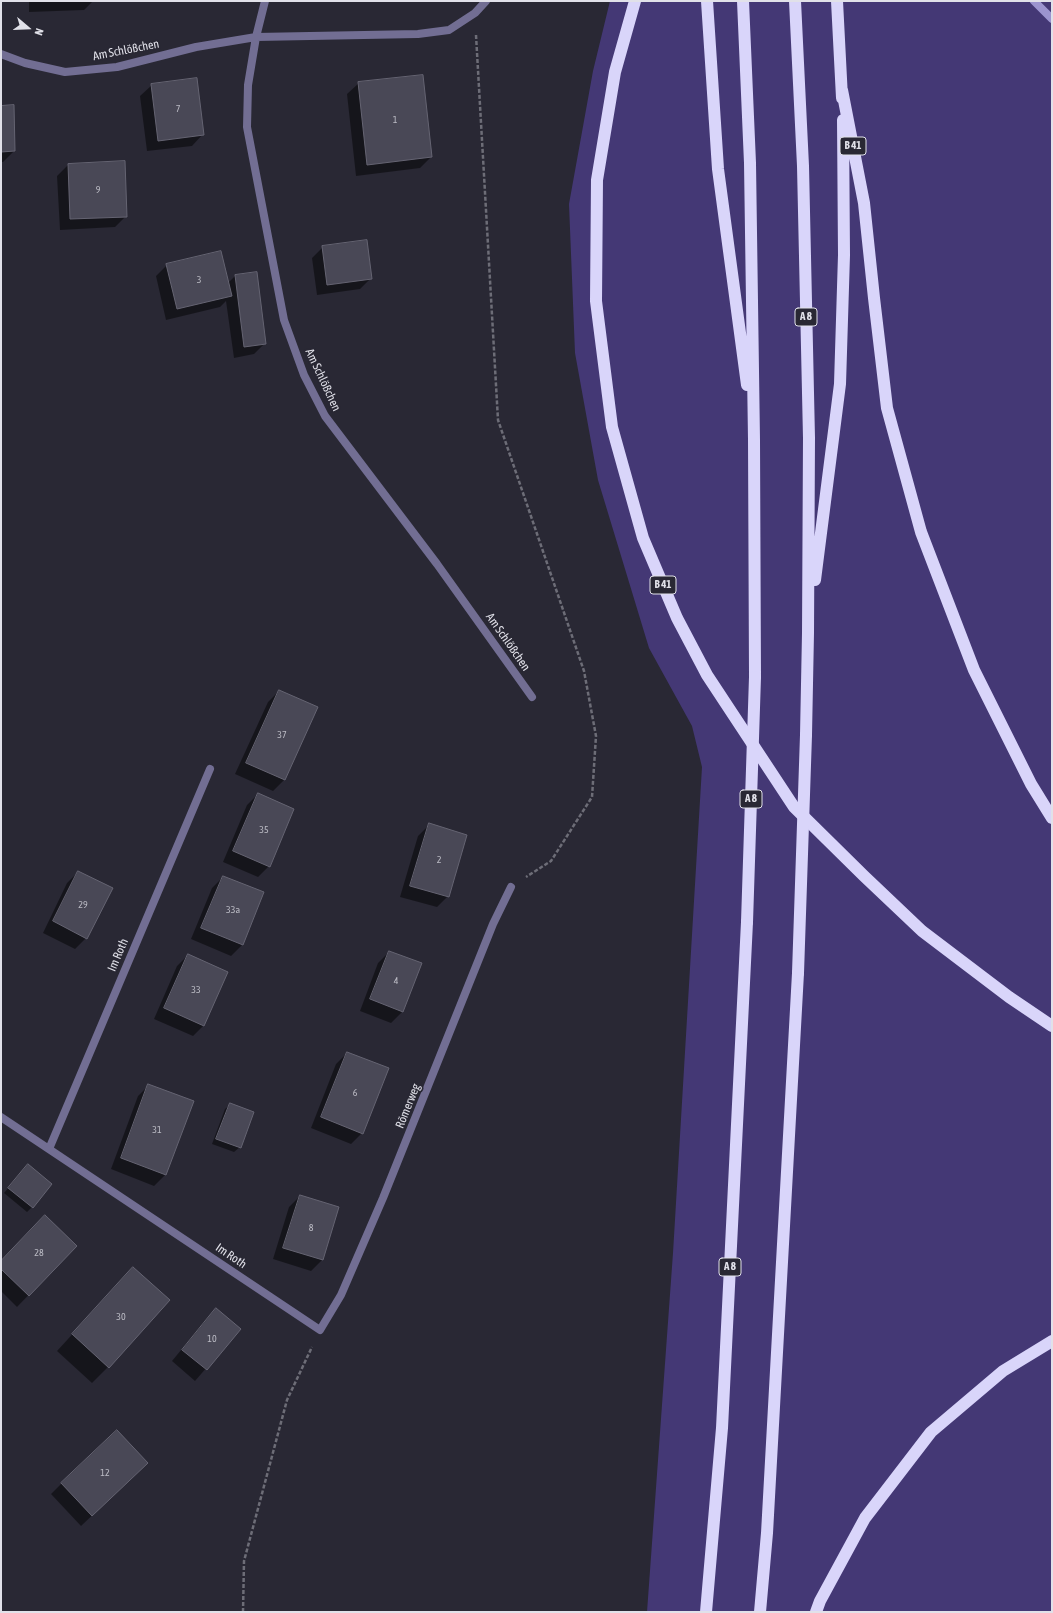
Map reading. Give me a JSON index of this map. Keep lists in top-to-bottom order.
{
  "streets": {
    "highway": ["B 41", "A 8"],
    "street": ["Am Schlößchen", "Im Roth", "Römerweg"]
  },
  "crossings": [
    ["Im Roth", "Römerweg"]
  ],
  "house_numbers": [
    "7",
    "1",
    "9",
    "3",
    "37",
    "35",
    "2",
    "29",
    "33a",
    "4",
    "33",
    "6",
    "31",
    "8",
    "28",
    "30",
    "10",
    "12"
  ],
  "north": "right"
}
